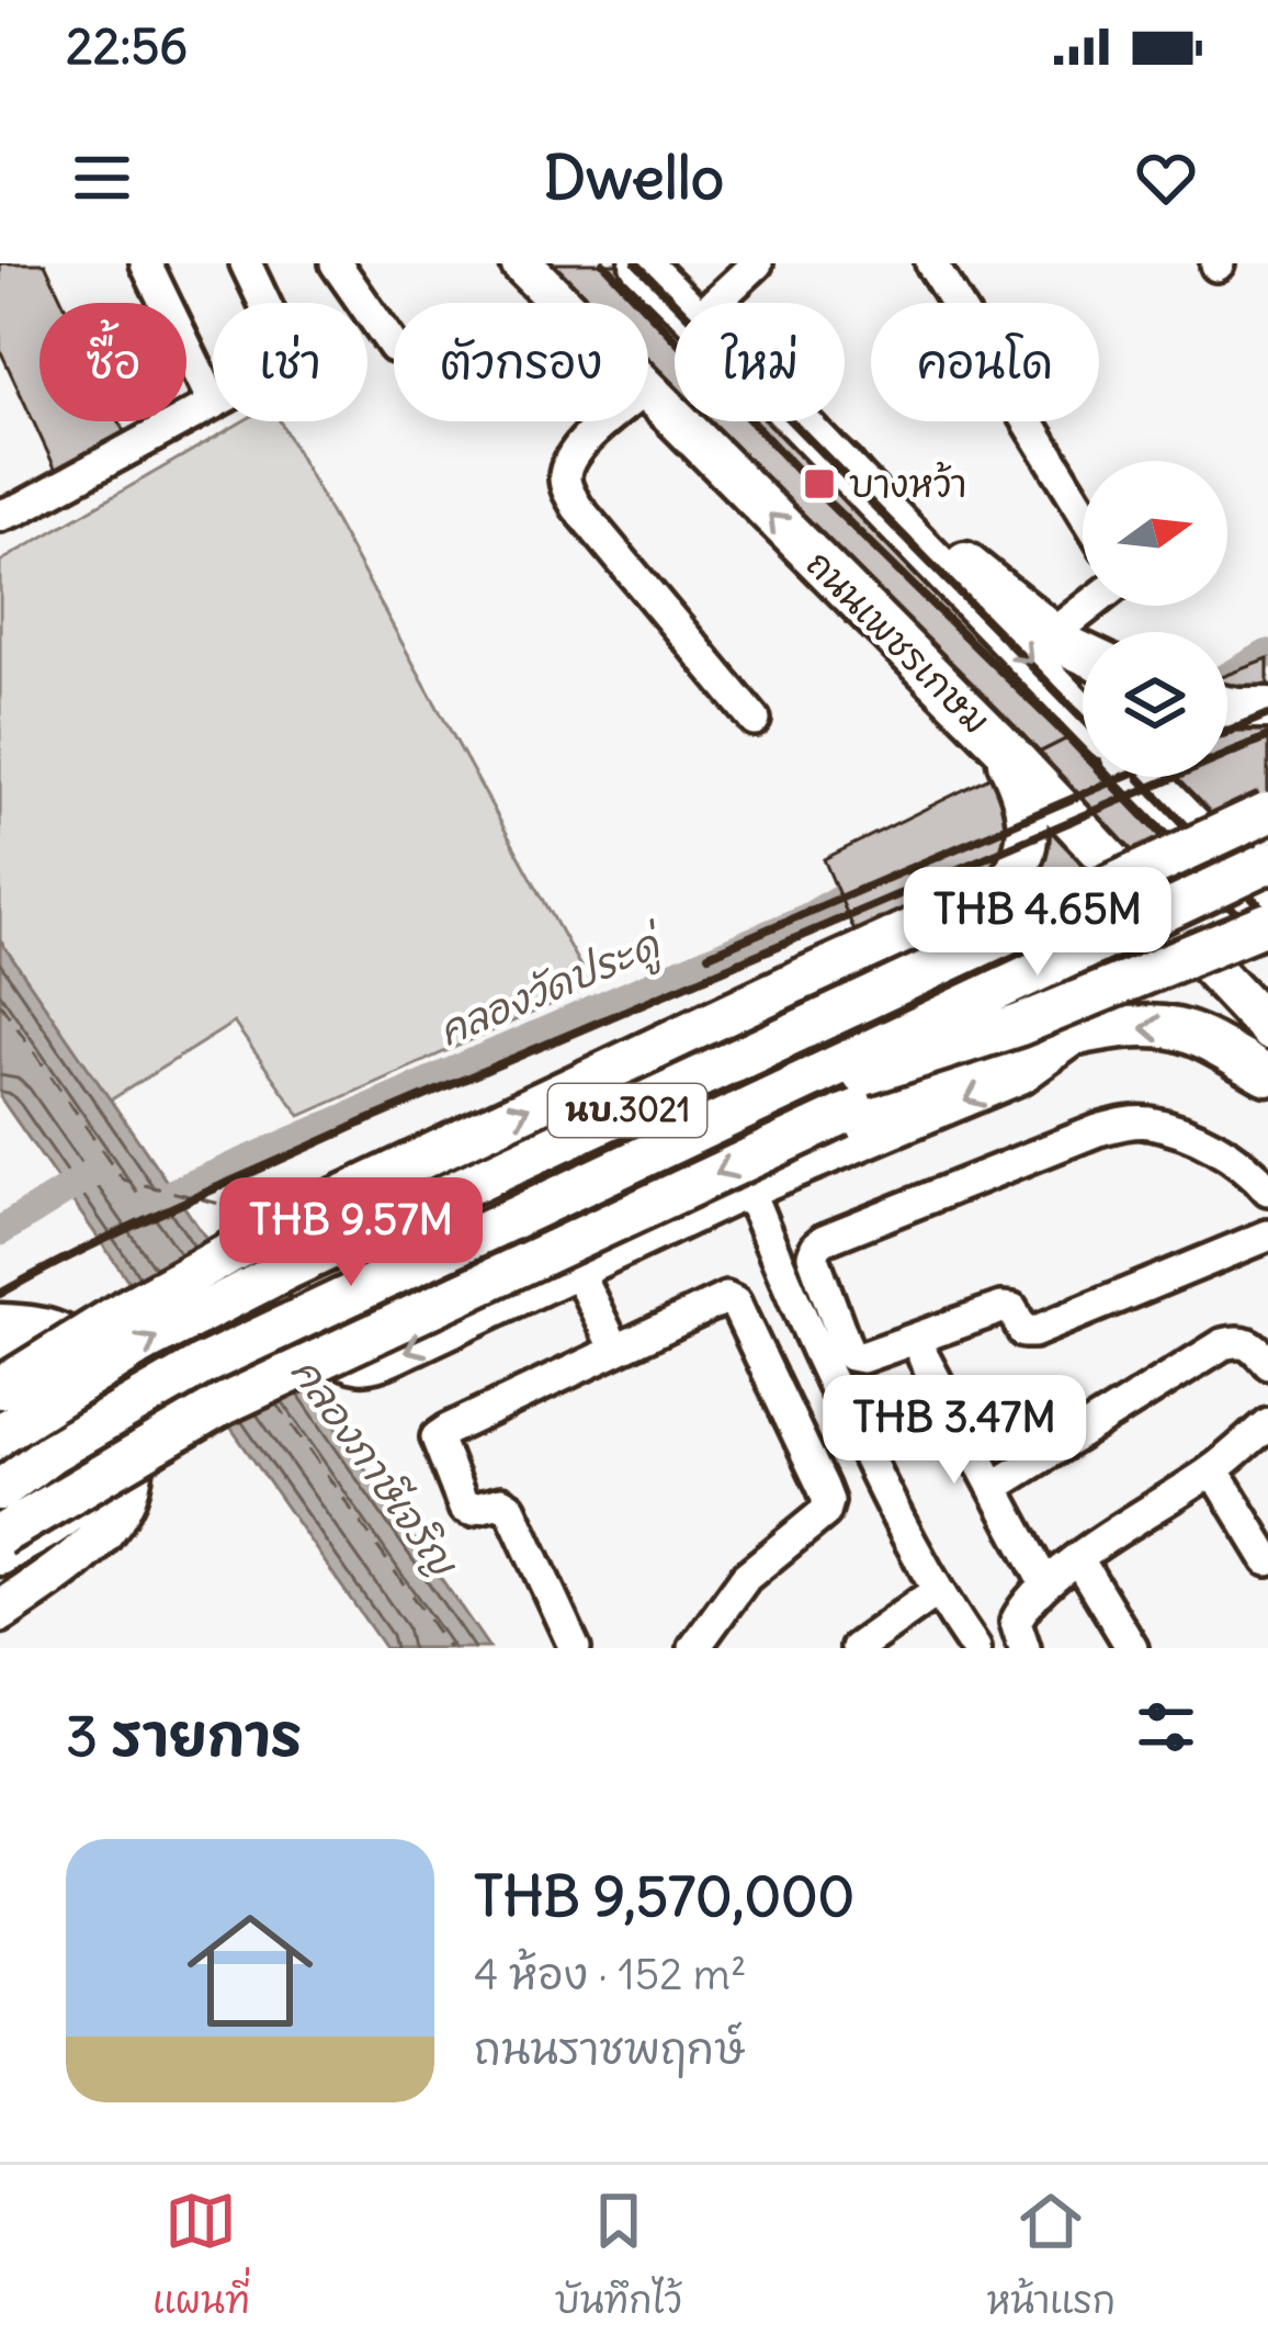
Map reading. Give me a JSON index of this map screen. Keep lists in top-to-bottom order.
{
  "streets": {
    "main road": ["ถนนเพชรเกษม", "นบ.3021"]
  },
  "water": ["คลองวัดประดู่", "คลองภาษีเจริญ"],
  "places": {
    "transit": ["บางหว้า"]
  },
  "north": "right",
  "page": {
    "status": "22:56",
    "header": "Dwello",
    "chip": [
      "ซื้อ",
      "เช่า",
      "ตัวกรอง",
      "ใหม่",
      "คอนโด"
    ],
    "price": ["THB 4.65M", "THB 9.57M", "THB 3.47M"],
    "heading": "3 รายการ",
    "list": [
      {
        "name": "THB 9,570,000",
        "note": "4 ห้อง · 152 m² · ถนนราชพฤกษ์"
      }
    ],
    "tabs": ["แผนที่", "บันทึกไว้", "หน้าแรก"]
  }
}
